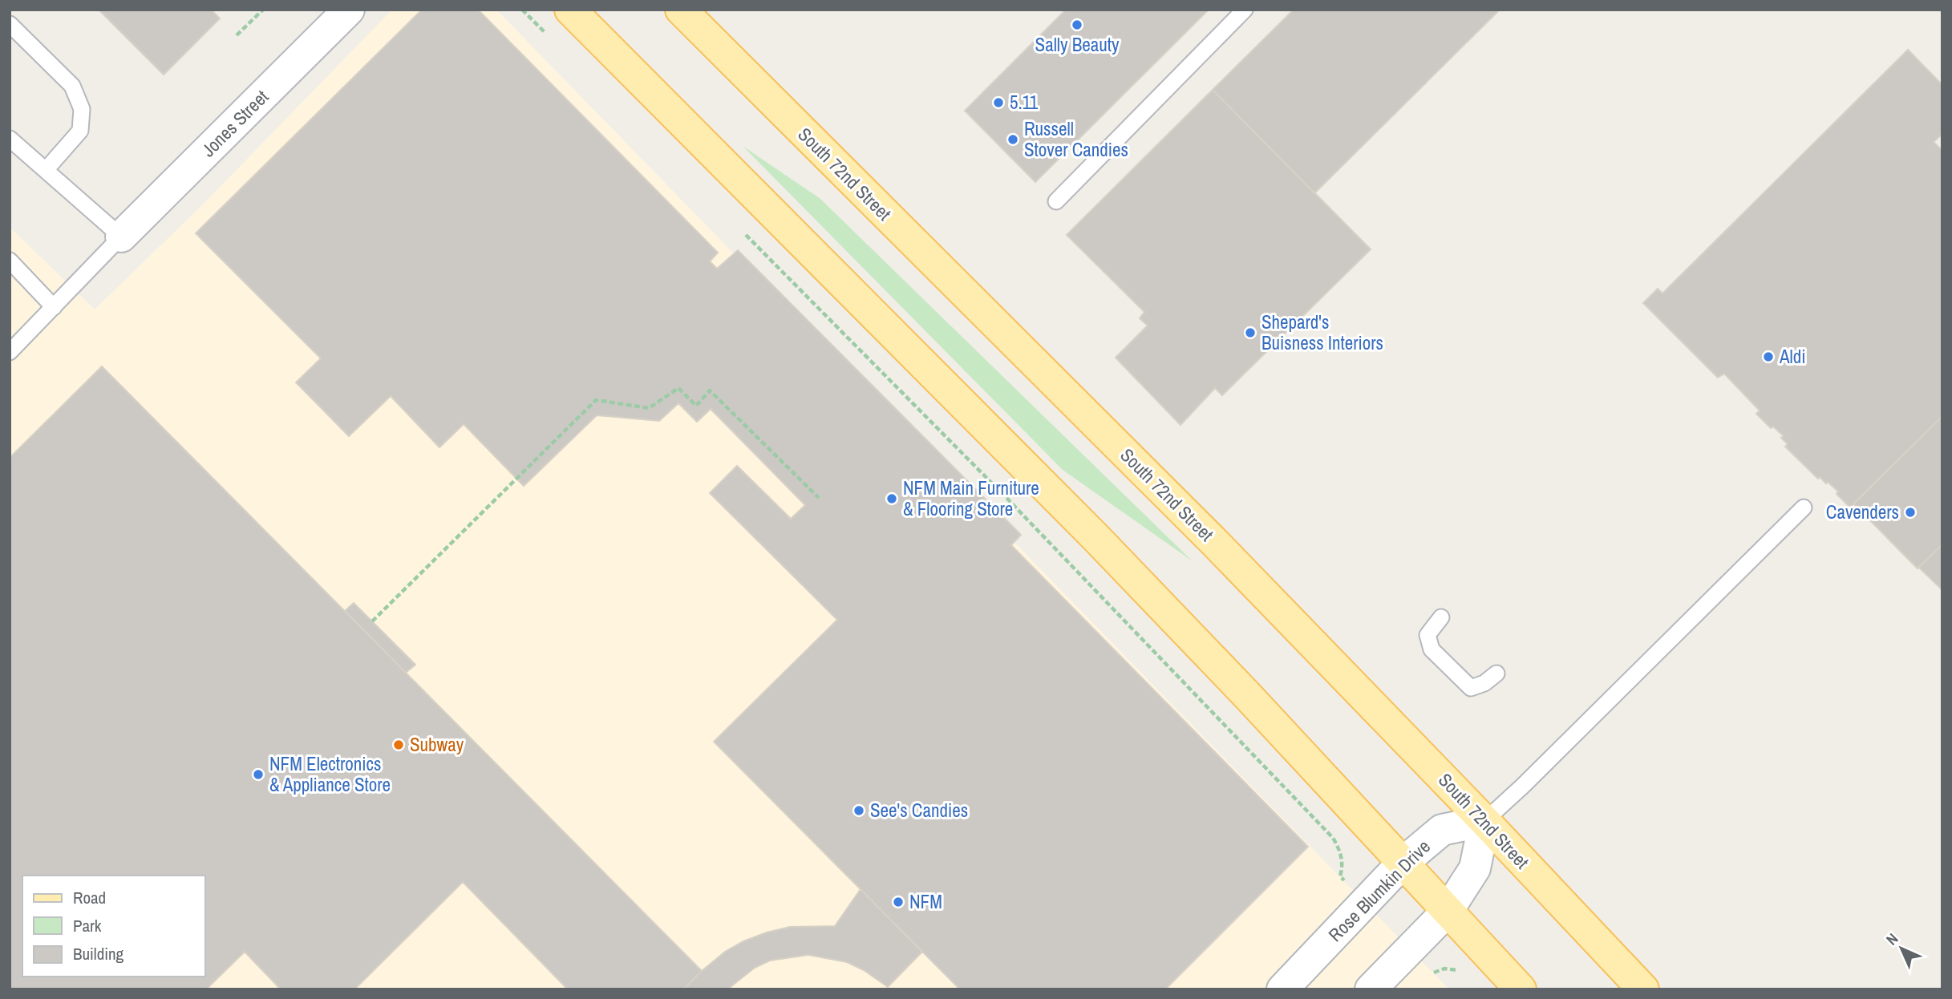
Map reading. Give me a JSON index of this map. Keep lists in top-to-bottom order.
{
  "streets": {
    "main road": ["Jones Street", "South 72nd Street", "Rose Blumkin Drive"]
  },
  "crossings": [
    ["South 72nd Street", "Rose Blumkin Drive"]
  ],
  "places": [
    "Sally Beauty",
    "5.11",
    "Russell Stover Candies",
    "Shepard's Buisness Interiors",
    "Aldi",
    "NFM Main Furniture & Flooring Store",
    "Cavenders",
    "Subway",
    "NFM Electronics & Appliance Store",
    "See's Candies",
    "NFM"
  ],
  "legend": ["Road", "Park", "Building"],
  "north": "top left"
}
